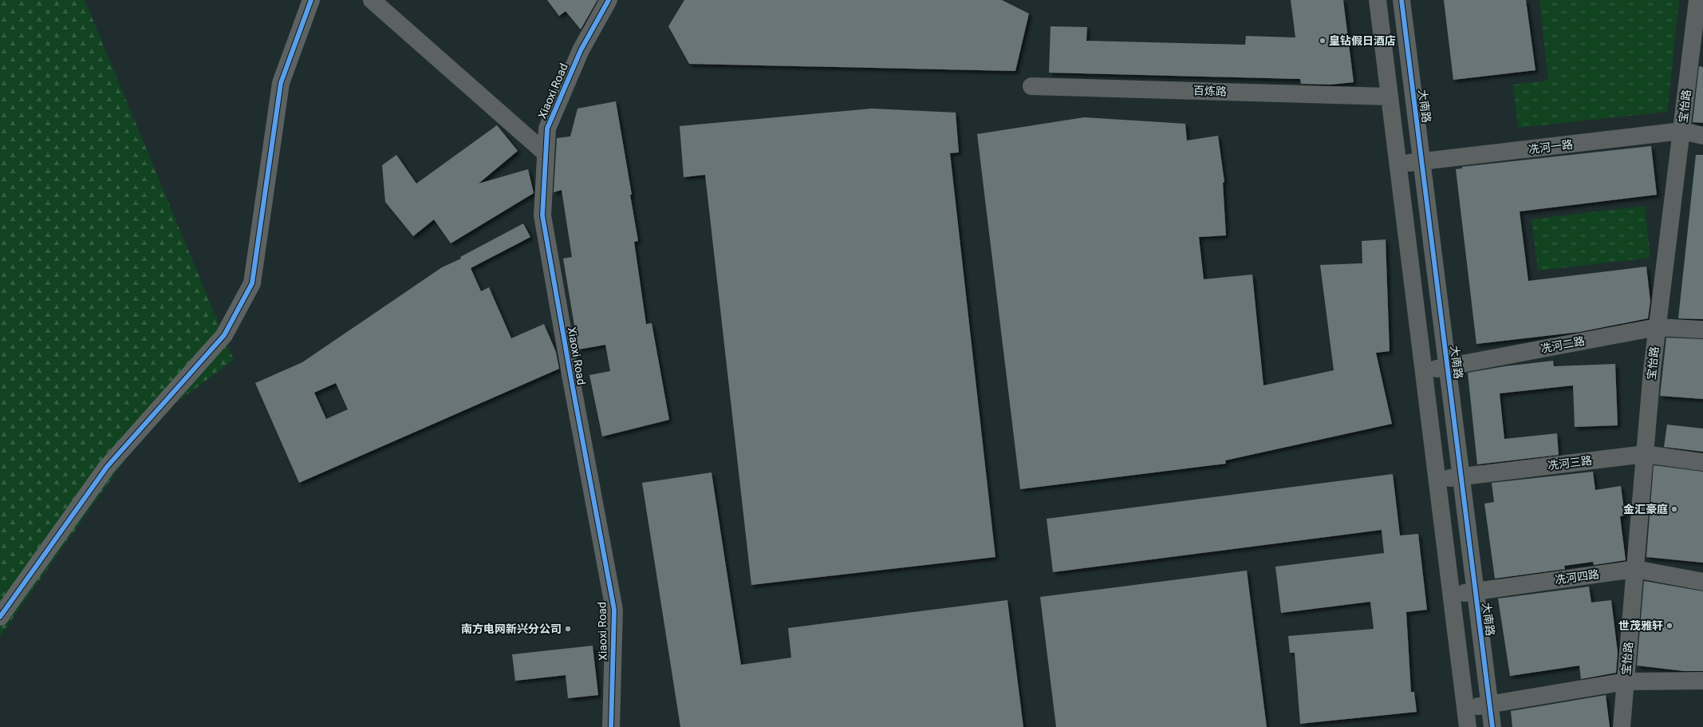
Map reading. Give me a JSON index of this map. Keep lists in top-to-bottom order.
{
  "streets": {
    "street": [
      "Xiaoxi Road",
      "百炼路",
      "大南路",
      "宝怡路",
      "冼河一路",
      "冼河二路",
      "冼河三路",
      "冼河四路"
    ]
  },
  "crossings": [
    ["大南路", "冼河一路"],
    ["大南路", "冼河二路"],
    ["大南路", "冼河三路"],
    ["大南路", "冼河四路"],
    ["宝怡路", "冼河一路"],
    ["宝怡路", "冼河二路"],
    ["宝怡路", "冼河三路"],
    ["宝怡路", "冼河四路"]
  ],
  "places": [
    "皇钻假日酒店",
    "金汇豪庭",
    "世茂雅轩",
    "南方电网新兴分公司"
  ]
}
